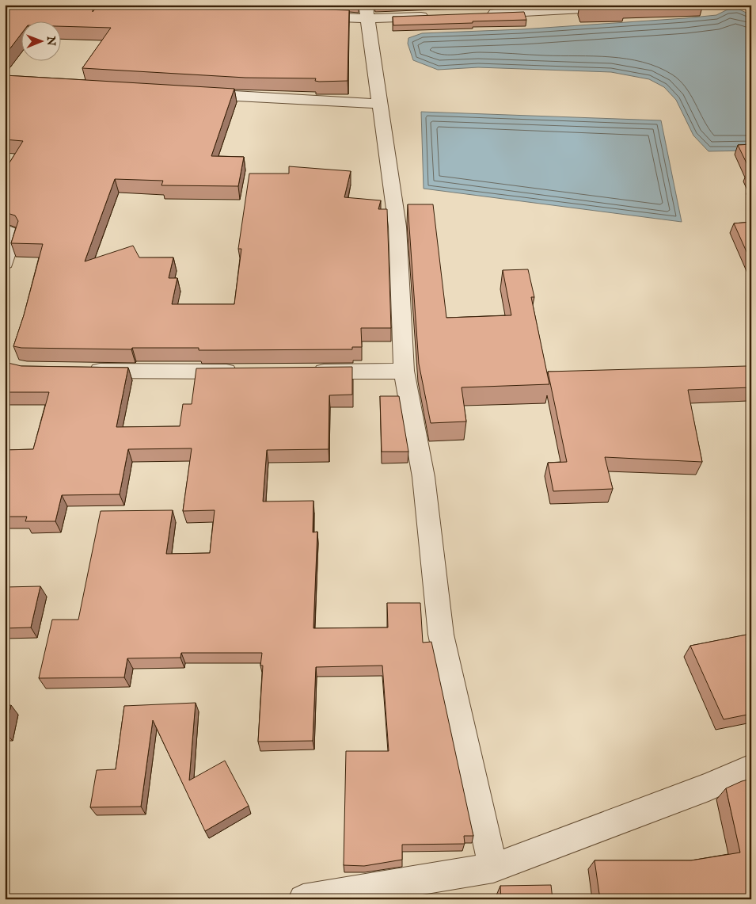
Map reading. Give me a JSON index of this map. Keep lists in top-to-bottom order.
{
  "north": "right"
}
